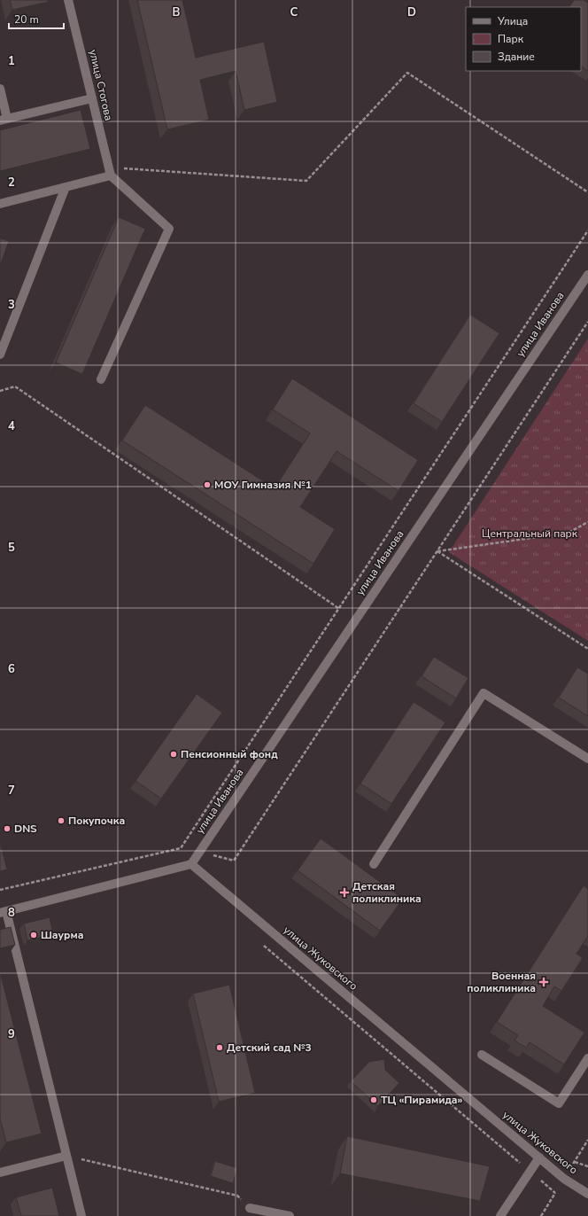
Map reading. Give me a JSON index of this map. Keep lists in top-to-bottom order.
{
  "streets": {
    "street": ["улица Стогова", "улица Иванова", "улица Жуковского"]
  },
  "crossings": [
    ["улица Иванова", "улица Жуковского"]
  ],
  "parks": ["Центральный парк"],
  "places": {
    "other": [
      "МОУ Гимназия №1",
      "Пенсионный фонд",
      "Покупочка",
      "DNS",
      "Шаурма",
      "Детский сад №3",
      "ТЦ «Пирамида»"
    ],
    "health": ["Детская поликлиника", "Военная поликлиника"]
  },
  "legend": ["Улица", "Парк", "Здание"],
  "scale_bar": "20 m",
  "grid": {
    "columns": ["B", "C", "D"],
    "rows": [
      "1",
      "2",
      "3",
      "4",
      "5",
      "6",
      "7",
      "8",
      "9"
    ]
  }
}
